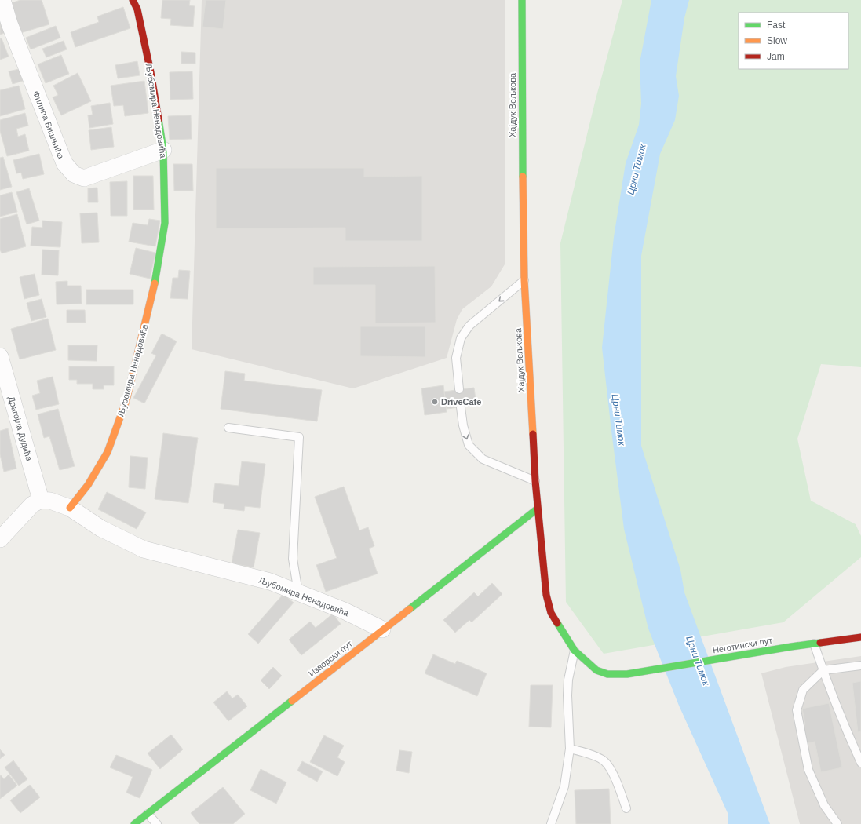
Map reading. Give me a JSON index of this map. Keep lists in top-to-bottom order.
{
  "streets": {
    "street": [
      "Хајдук Вељкова",
      "Љубомира Ненадовића",
      "Филипа Вишњића",
      "Драгојла Дудића",
      "Неготински пут",
      "Изворски пут"
    ]
  },
  "crossings": [
    ["Хајдук Вељкова", "Неготински пут"],
    ["Хајдук Вељкова", "Изворски пут"],
    ["Љубомира Ненадовића", "Филипа Вишњића"],
    ["Љубомира Ненадовића", "Изворски пут"]
  ],
  "water": ["Црни Тимок"],
  "places": ["DriveCafe"],
  "legend": ["Fast", "Slow", "Jam"]
}
